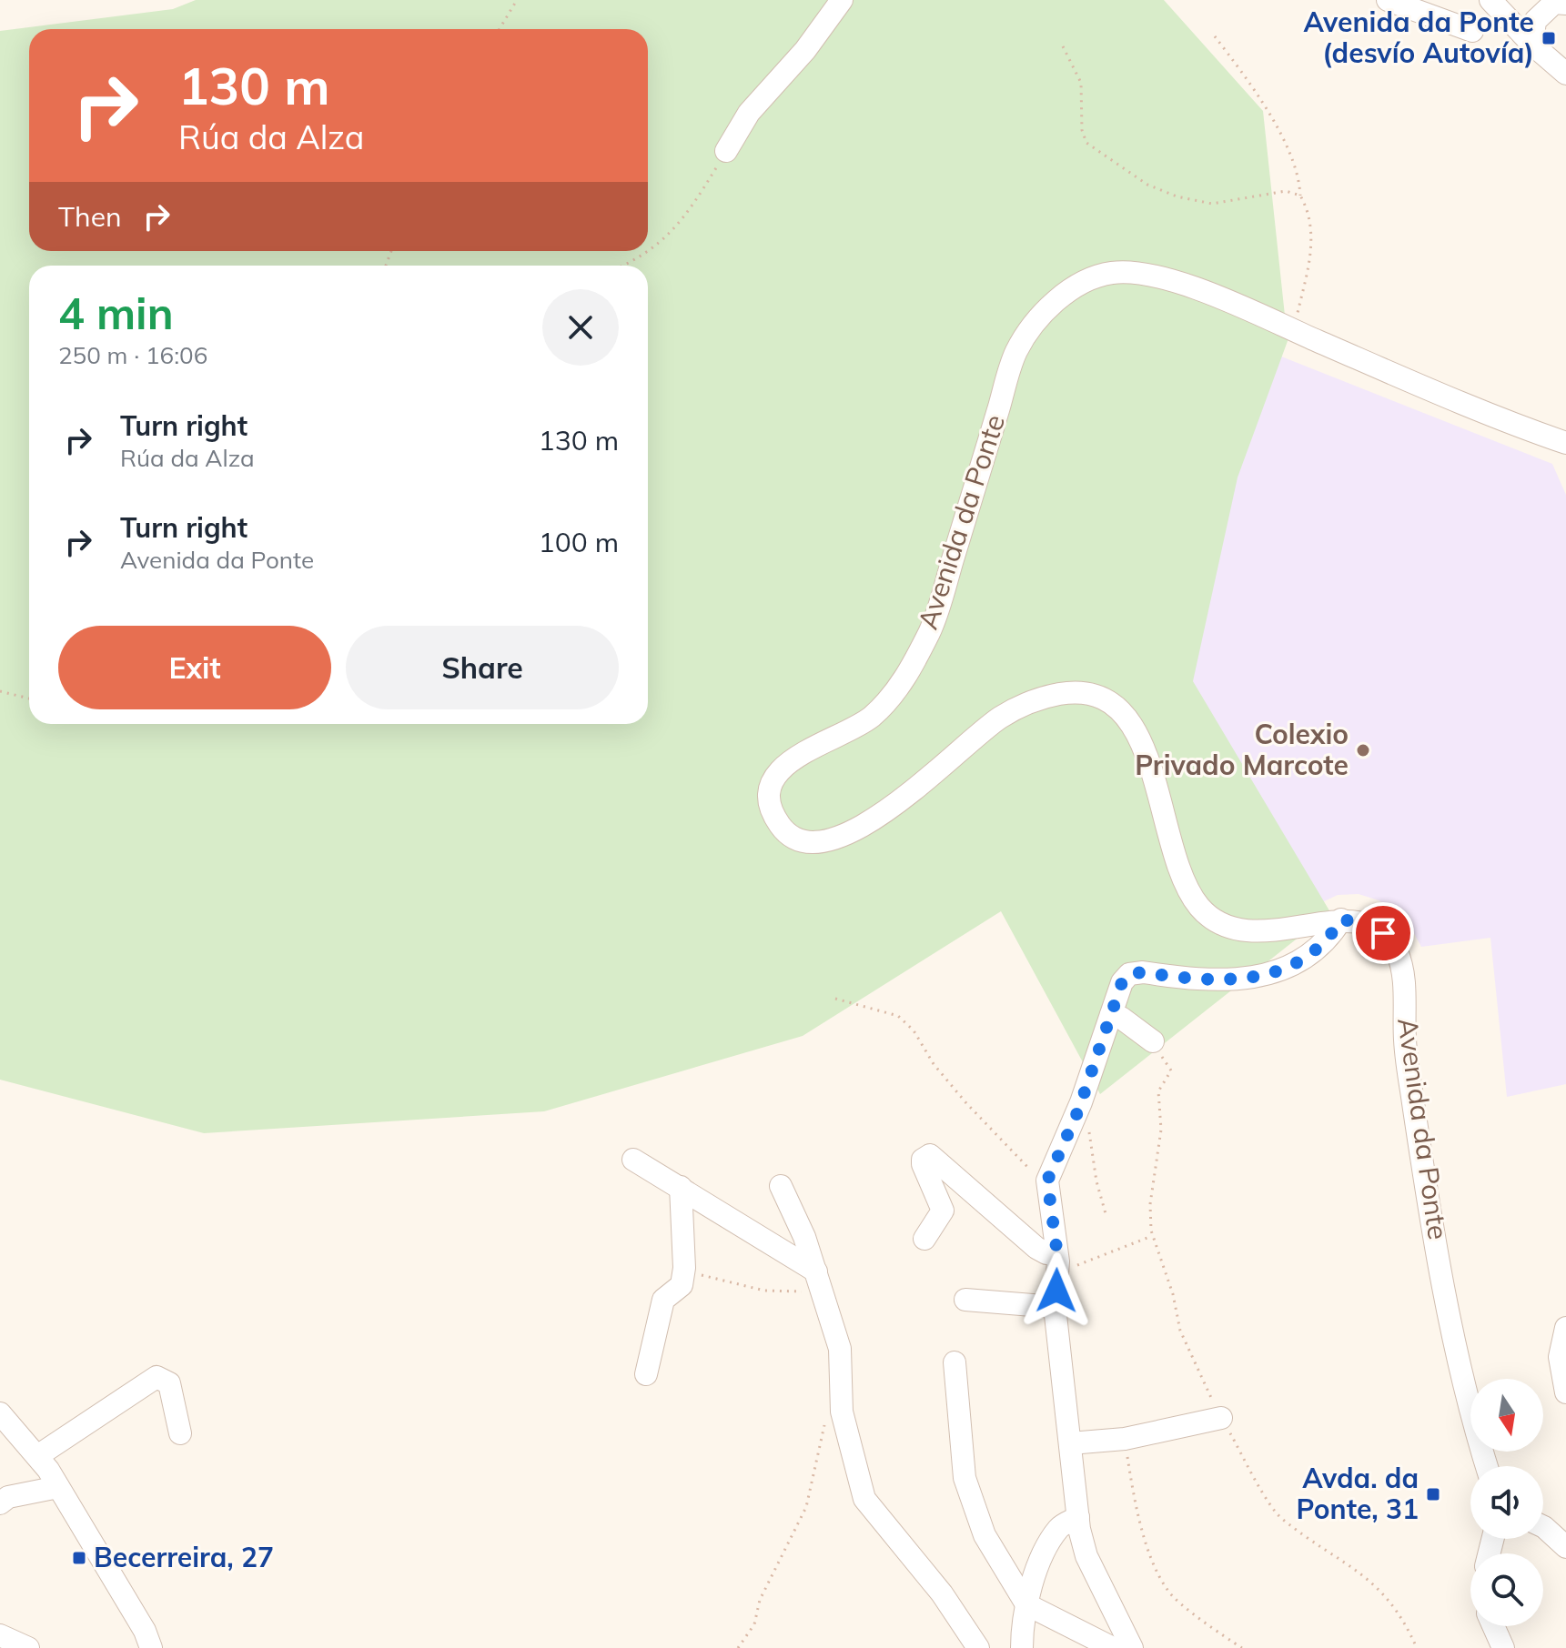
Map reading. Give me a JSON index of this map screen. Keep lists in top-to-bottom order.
{
  "streets": {
    "street": ["Avenida da Ponte"]
  },
  "places": {
    "transit": ["Avenida da Ponte (desvío Autovía)", "Avda. da Ponte, 31", "Becerreira, 27"],
    "other": ["Colexio Privado Marcote"]
  },
  "north": "bottom",
  "page": {
    "turn": ["130 m", "Rúa da Alza"],
    "then": "Then",
    "heading": ["4 min", "250 m · 16:06"],
    "list": [
      {
        "name": "Turn right",
        "note": "Rúa da Alza",
        "value": "130 m"
      },
      {
        "name": "Turn right",
        "note": "Avenida da Ponte",
        "value": "100 m"
      }
    ],
    "buttons": ["Exit", "Share"]
  }
}
